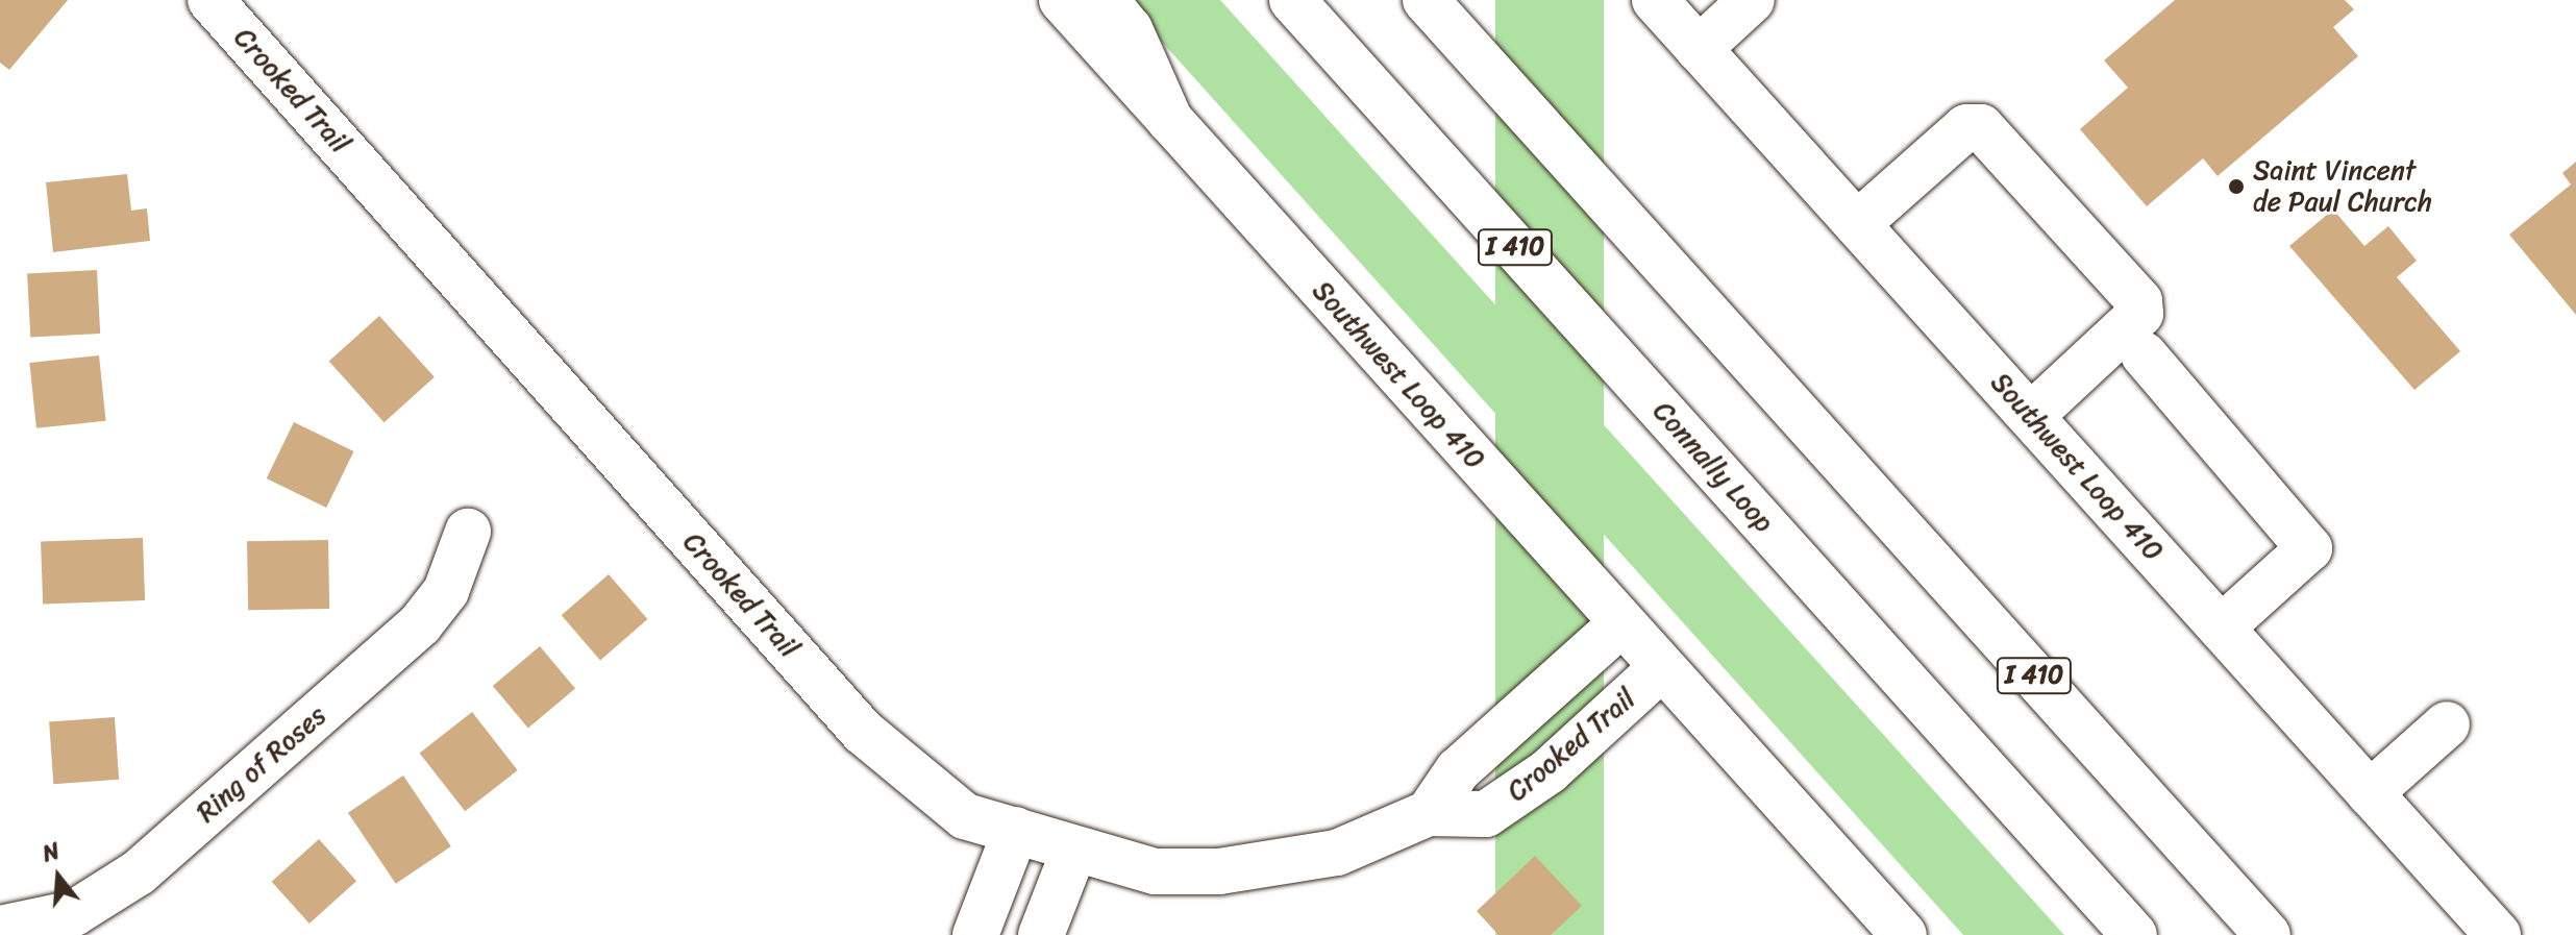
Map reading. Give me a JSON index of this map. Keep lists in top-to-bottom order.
{
  "streets": {
    "main road": [
      "Crooked Trail",
      "I 410",
      "Southwest Loop 410",
      "Connally Loop",
      "Ring of Roses"
    ]
  },
  "crossings": [
    ["Crooked Trail", "Southwest Loop 410"]
  ],
  "places": ["Saint Vincent de Paul Church"],
  "north": "top"
}
